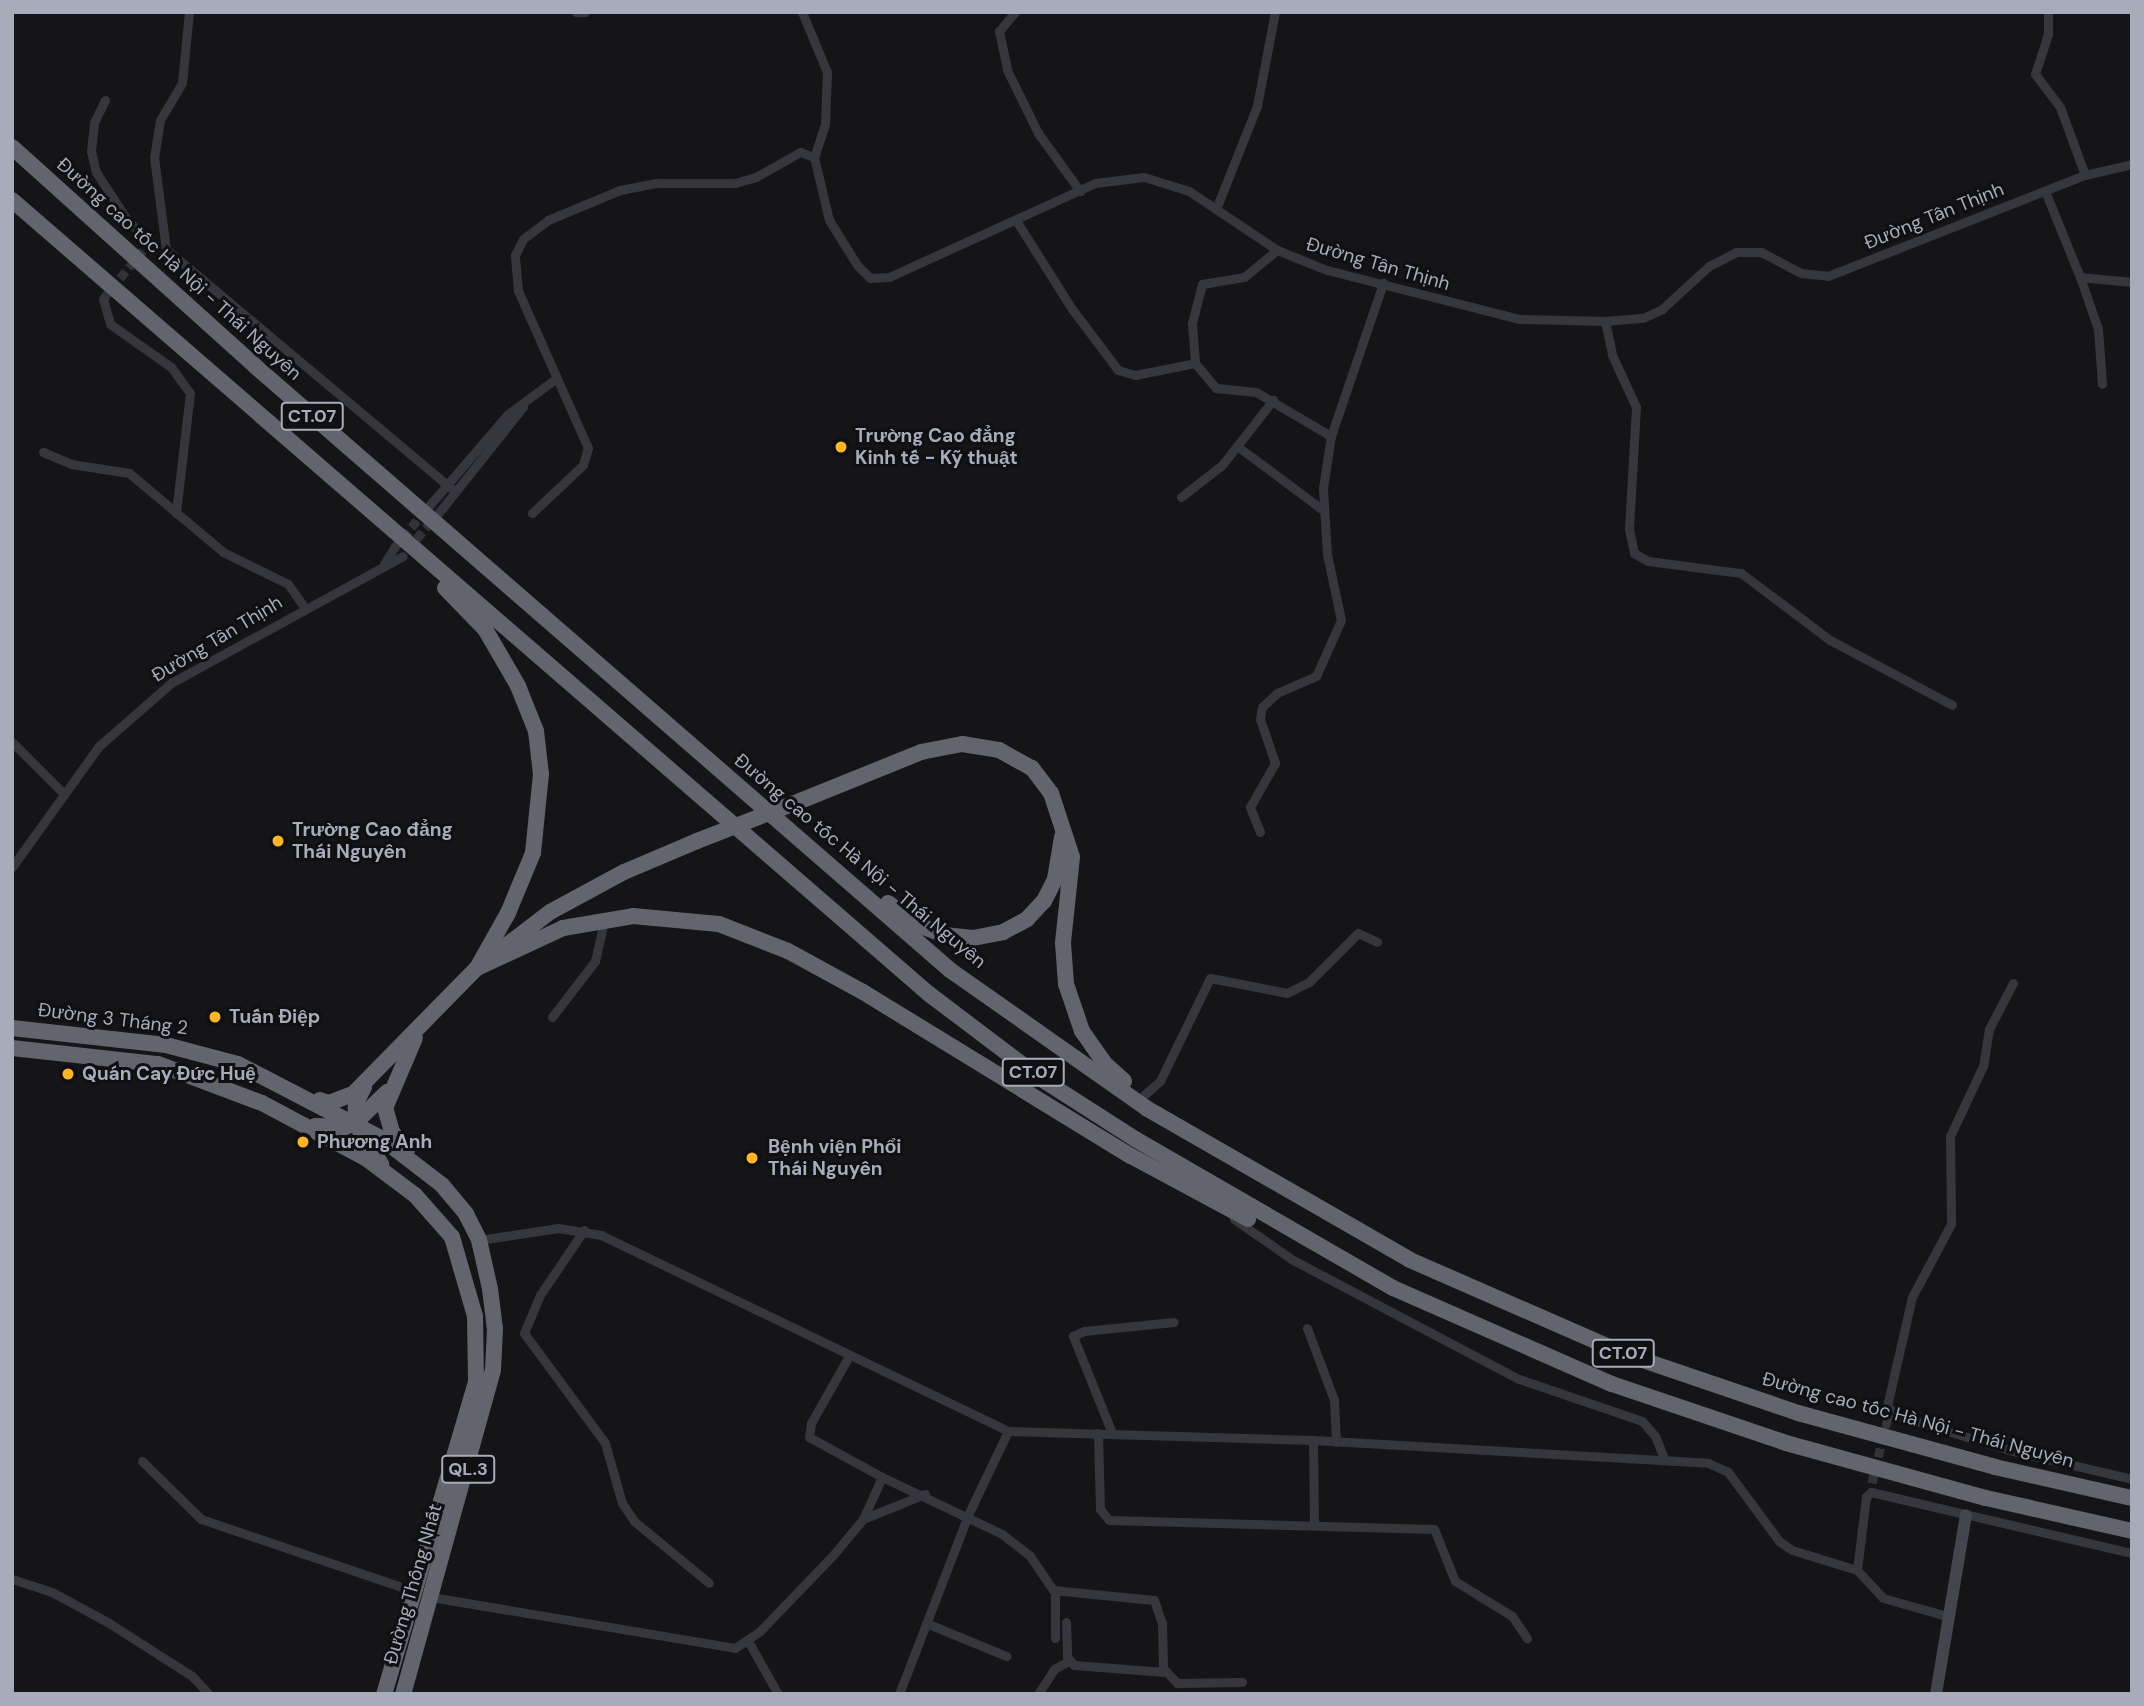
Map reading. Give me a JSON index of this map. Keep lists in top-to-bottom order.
{
  "streets": {
    "highway": [
      "Đường cao tốc Hà Nội - Thái Nguyên",
      "CT.07",
      "Đường 3 Tháng 2",
      "QL.3",
      "Đường Thống Nhất"
    ],
    "street": ["Đường Tân Thịnh"]
  },
  "crossings": [
    ["Đường 3 Tháng 2", "Đường Thống Nhất"]
  ],
  "places": [
    "Trường Cao đẳng Kinh tế - Kỹ thuật",
    "Trường Cao đẳng Thái Nguyên",
    "Tuấn Điệp",
    "Quán Cay Đức Huệ",
    "Phương Anh",
    "Bệnh viện Phổi Thái Nguyên"
  ]
}
